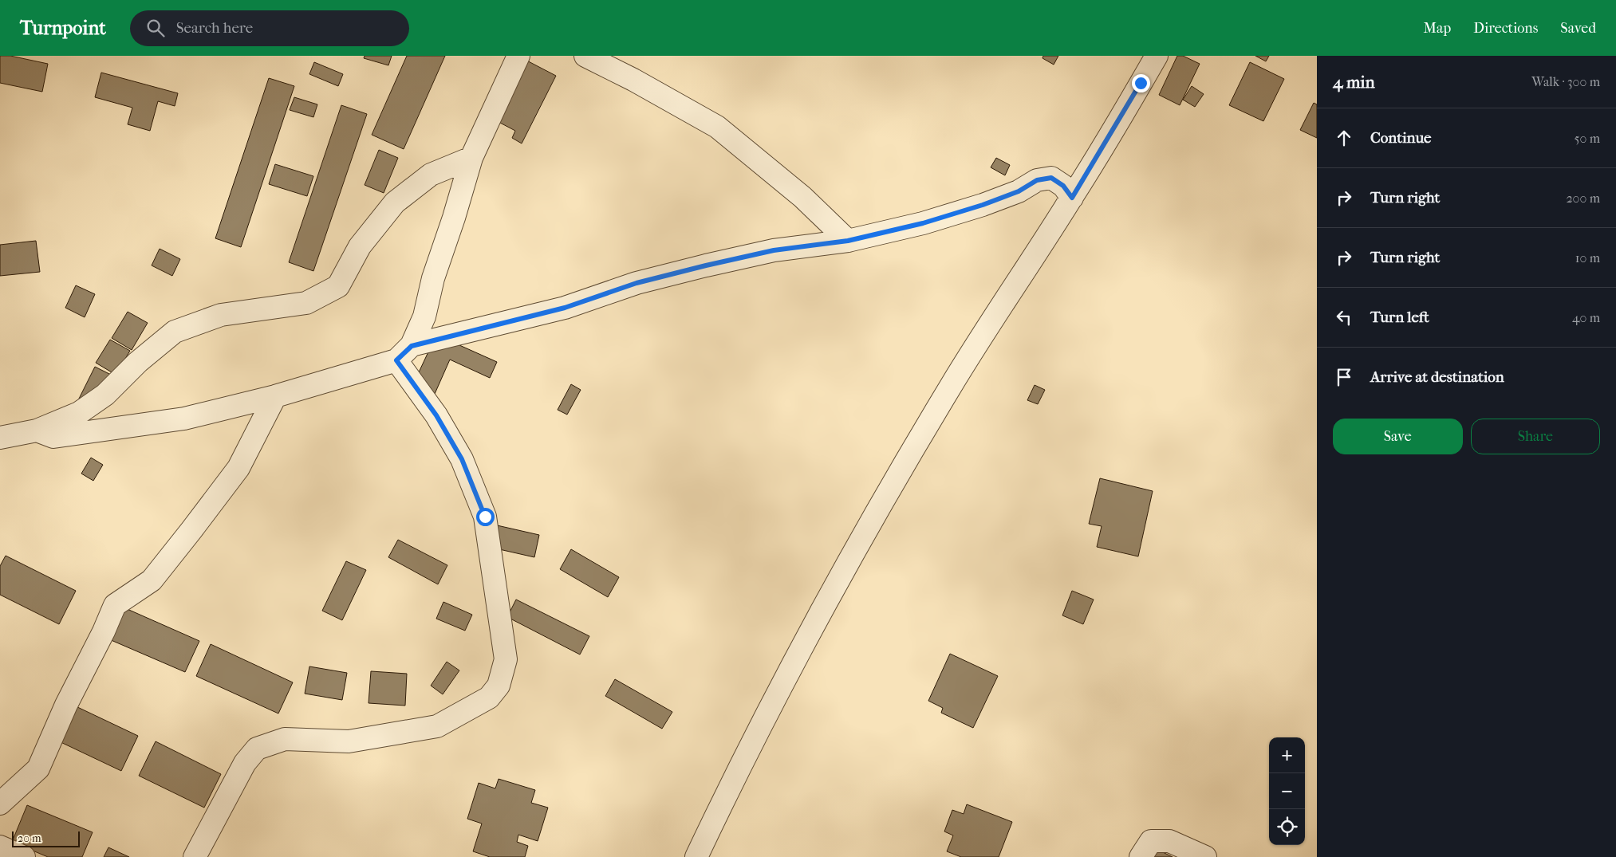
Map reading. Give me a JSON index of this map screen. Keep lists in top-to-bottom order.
{
  "scale_bar": "20 m",
  "page": {
    "header": "Turnpoint",
    "search": "Search here",
    "nav": ["Map", "Directions", "Saved"],
    "heading": ["4 min", "Walk · 300 m"],
    "list": [
      ["Continue", "50 m"],
      ["Turn right", "200 m"],
      ["Turn right", "10 m"],
      ["Turn left", "40 m"],
      "Arrive at destination"
    ],
    "buttons": ["Save", "Share"],
    "map_buttons": ["+", "−"],
    "scale": "20 m"
  }
}
